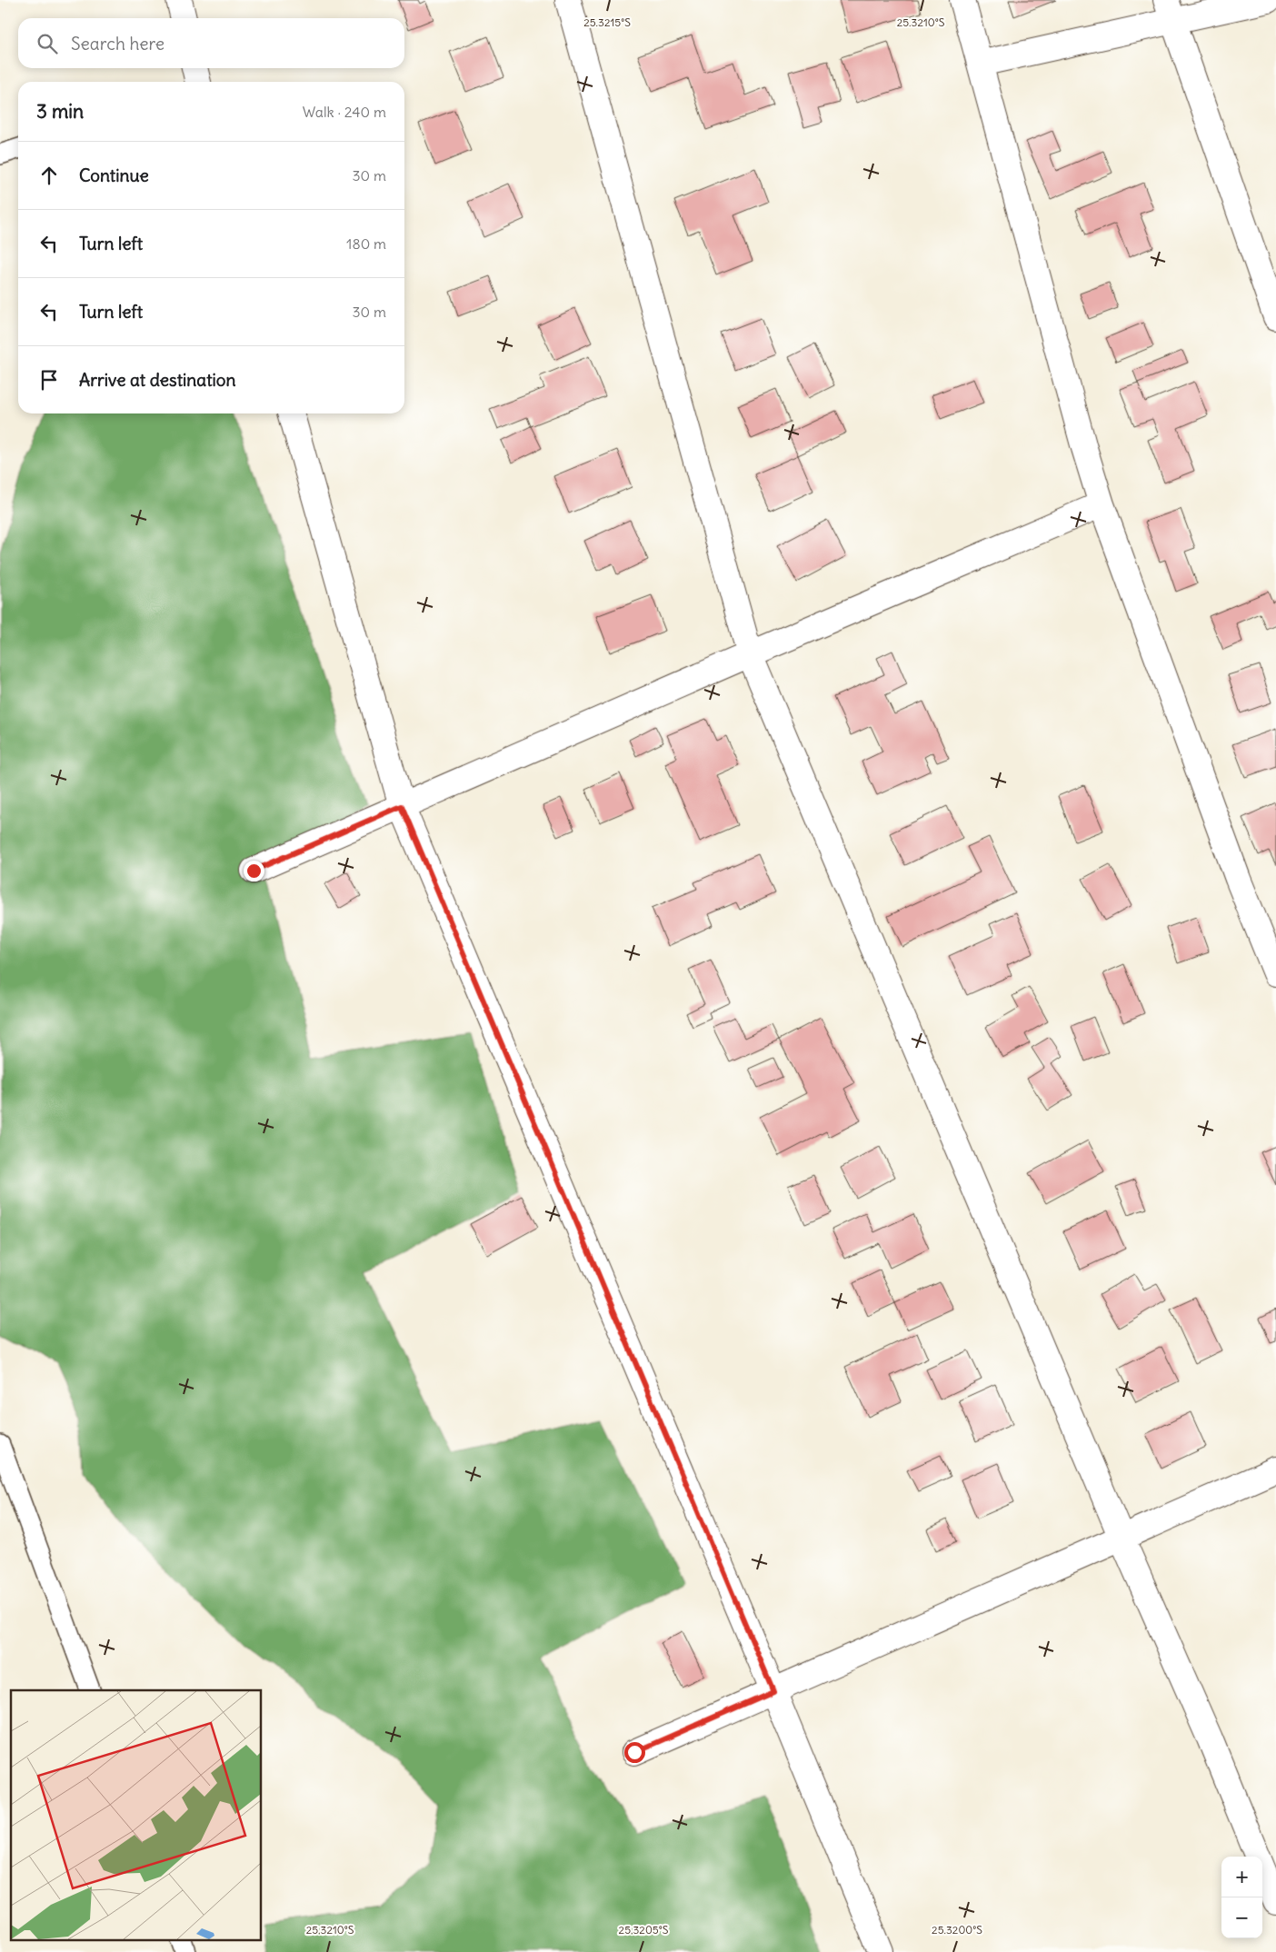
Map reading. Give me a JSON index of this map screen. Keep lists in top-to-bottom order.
{
  "page": {
    "search": "Search here",
    "heading": ["3 min", "Walk · 240 m"],
    "list": [
      ["Continue", "30 m"],
      ["Turn left", "180 m"],
      ["Turn left", "30 m"],
      "Arrive at destination"
    ],
    "map_buttons": ["+", "−"]
  },
  "coordinates": [
    "25.3215°S",
    "25.3210°S",
    "25.3205°S",
    "25.3200°S"
  ]
}
